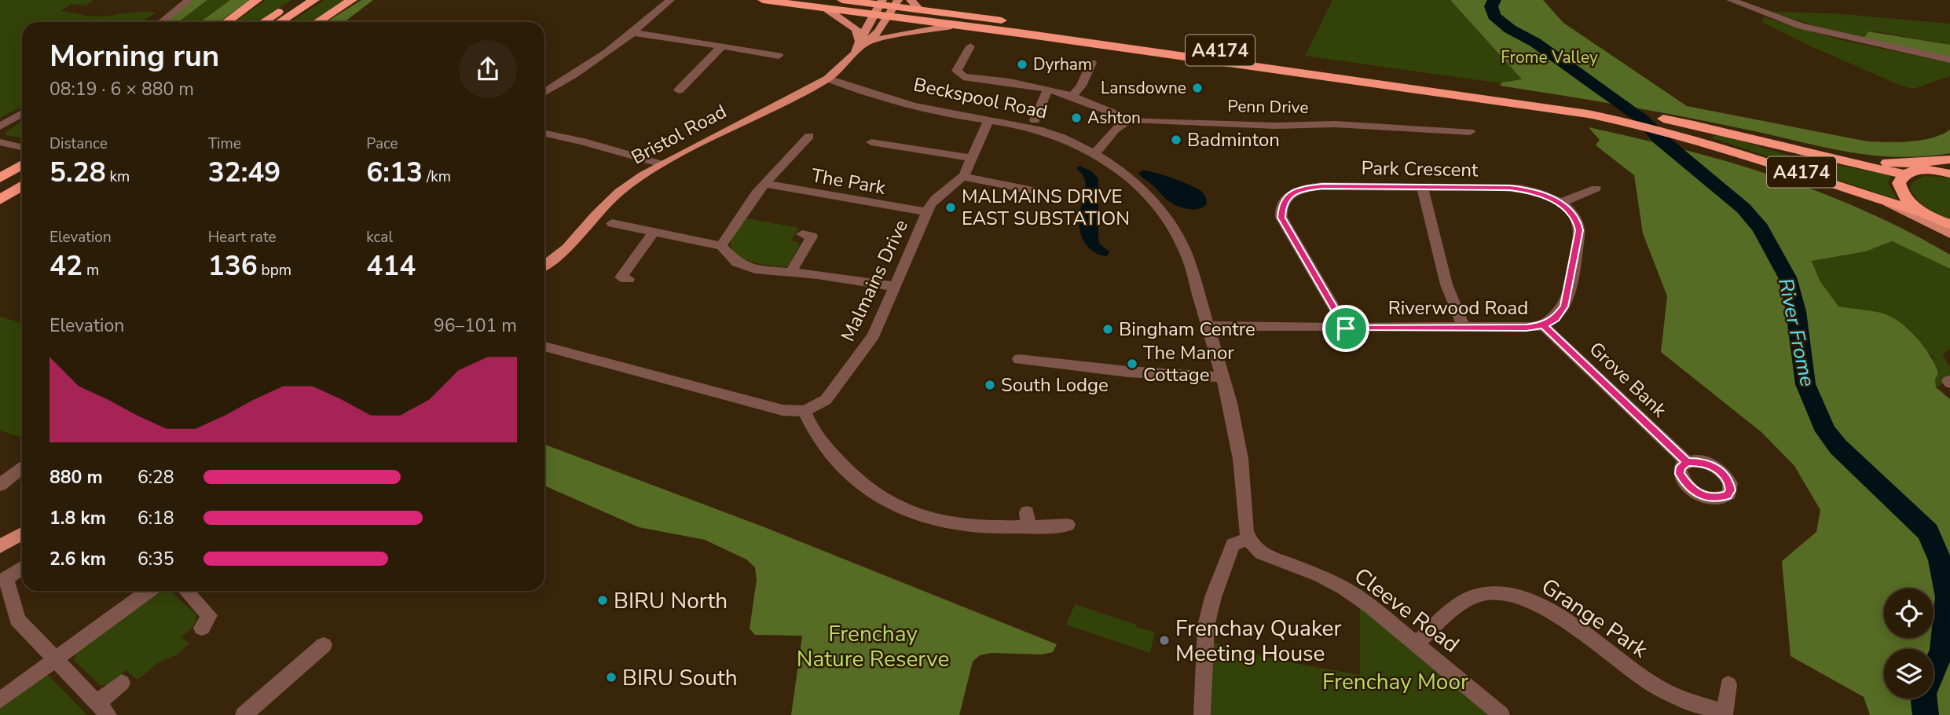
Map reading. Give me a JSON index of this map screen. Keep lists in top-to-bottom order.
{
  "streets": {
    "highway": ["A4174"],
    "main road": ["Bristol Road"],
    "street": [
      "Beckspool Road",
      "Penn Drive",
      "Park Crescent",
      "The Park",
      "Malmains Drive",
      "Riverwood Road",
      "Grove Bank",
      "Cleeve Road",
      "Grange Park"
    ]
  },
  "crossings": [
    ["A4174", "Bristol Road"],
    ["Beckspool Road", "Bristol Road"],
    ["Beckspool Road", "Malmains Drive"],
    ["Beckspool Road", "Riverwood Road"],
    ["Beckspool Road", "Cleeve Road"],
    ["Park Crescent", "Riverwood Road"],
    ["Park Crescent", "Grove Bank"],
    ["The Park", "Malmains Drive"],
    ["Riverwood Road", "Grove Bank"],
    ["Cleeve Road", "Grange Park"]
  ],
  "water": ["River Frome"],
  "parks": ["Frome Valley", "Frenchay Nature Reserve", "Frenchay Moor"],
  "places": [
    "Dyrham",
    "Lansdowne",
    "Ashton",
    "Badminton",
    "MALMAINS DRIVE EAST SUBSTATION",
    "Bingham Centre",
    "The Manor Cottage",
    "South Lodge",
    "BIRU North",
    "Frenchay Quaker Meeting House",
    "BIRU South"
  ],
  "page": {
    "heading": ["Morning run", "08:19 · 6 × 880 m"],
    "stats": [
      ["Distance", "5.28 km"],
      ["Time", "32:49"],
      ["Pace", "6:13 /km"],
      ["Elevation", "42 m"],
      ["Heart rate", "136 bpm"],
      ["kcal", "414"]
    ],
    "chart": ["Elevation", "96–101 m"],
    "list": [
      {
        "name": "880 m",
        "note": "6:28"
      },
      {
        "name": "1.8 km",
        "note": "6:18"
      },
      {
        "name": "2.6 km",
        "note": "6:35"
      }
    ]
  }
}
